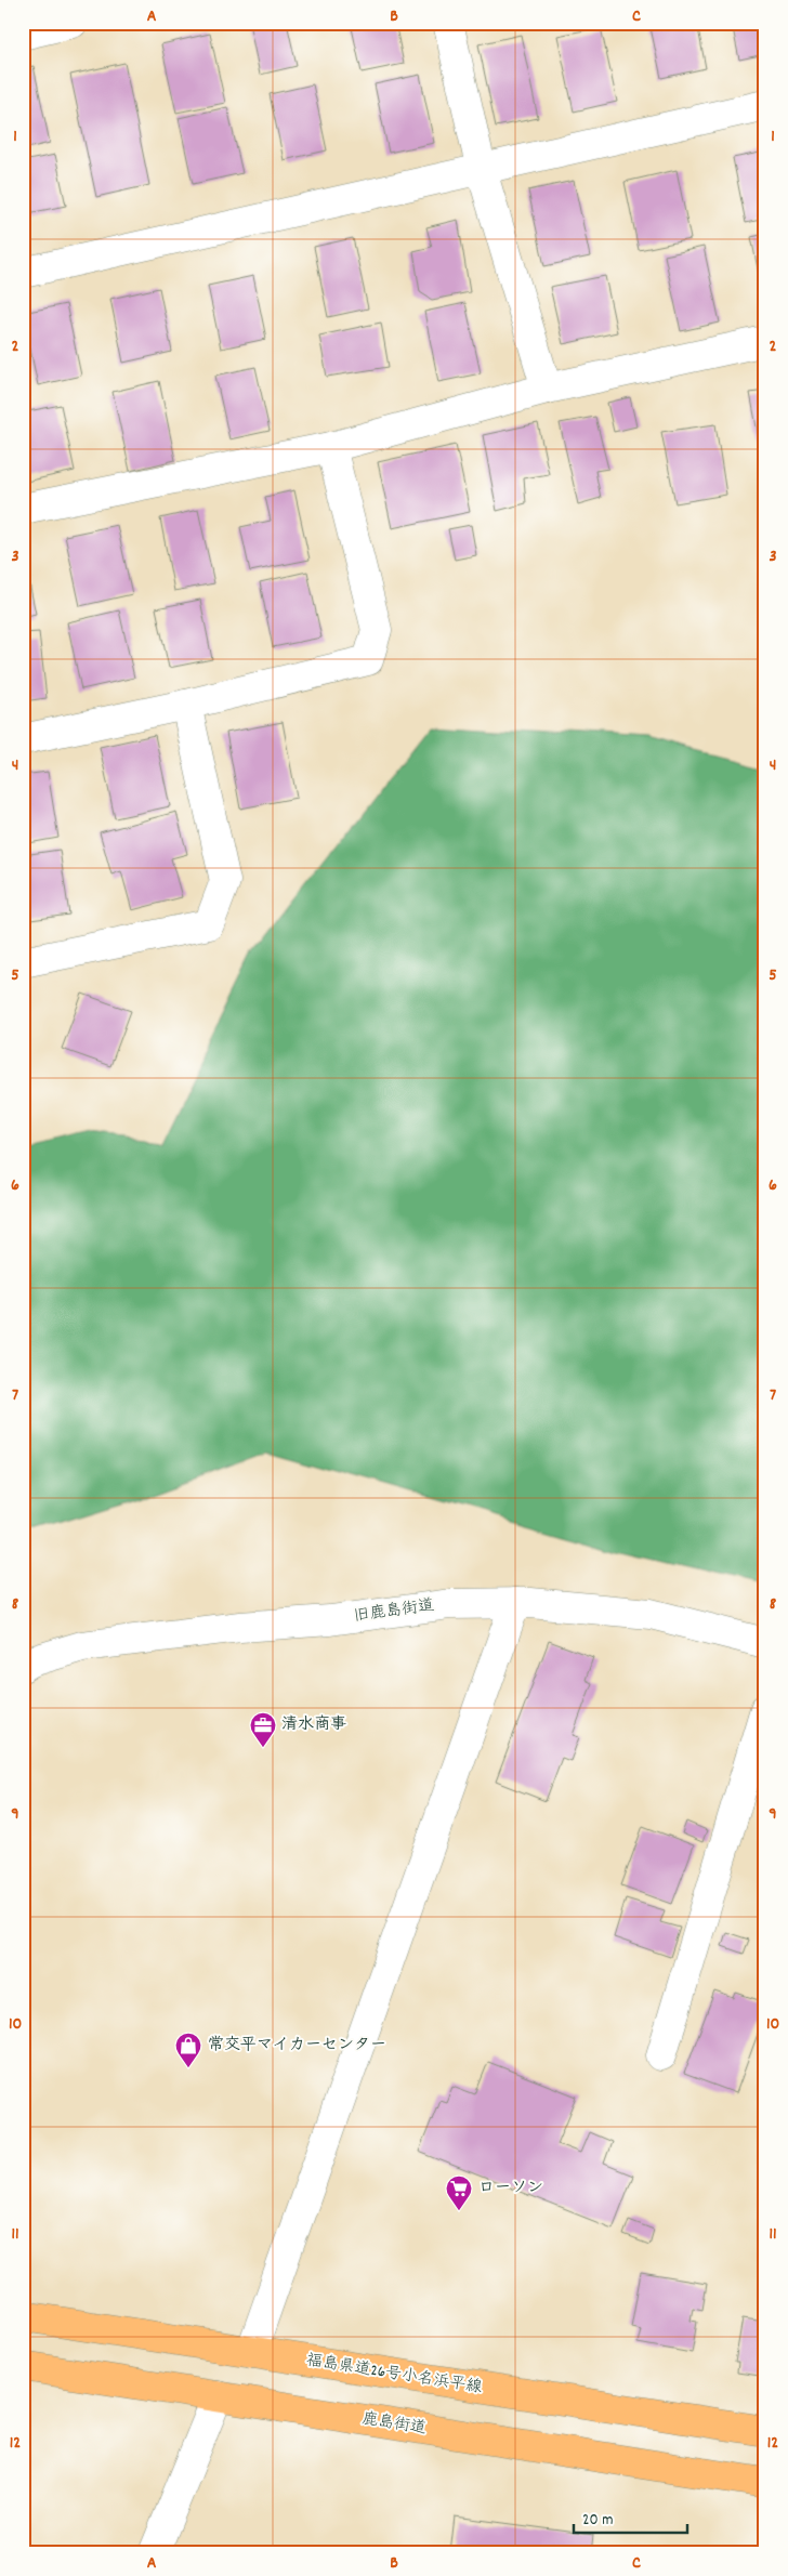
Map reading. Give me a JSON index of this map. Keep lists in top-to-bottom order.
{
  "streets": {
    "main road": ["福島県道26号小名浜平線", "鹿島街道"],
    "street": ["旧鹿島街道"]
  },
  "places": {
    "office": ["清水商事"],
    "shop": ["常交平マイカーセンター"],
    "supermarket": ["ローソン"]
  },
  "scale_bar": "20 m",
  "grid": {
    "columns": ["A", "B", "C"],
    "rows": [
      "1",
      "2",
      "3",
      "4",
      "5",
      "6",
      "7",
      "8",
      "9",
      "10",
      "11",
      "12"
    ]
  }
}
